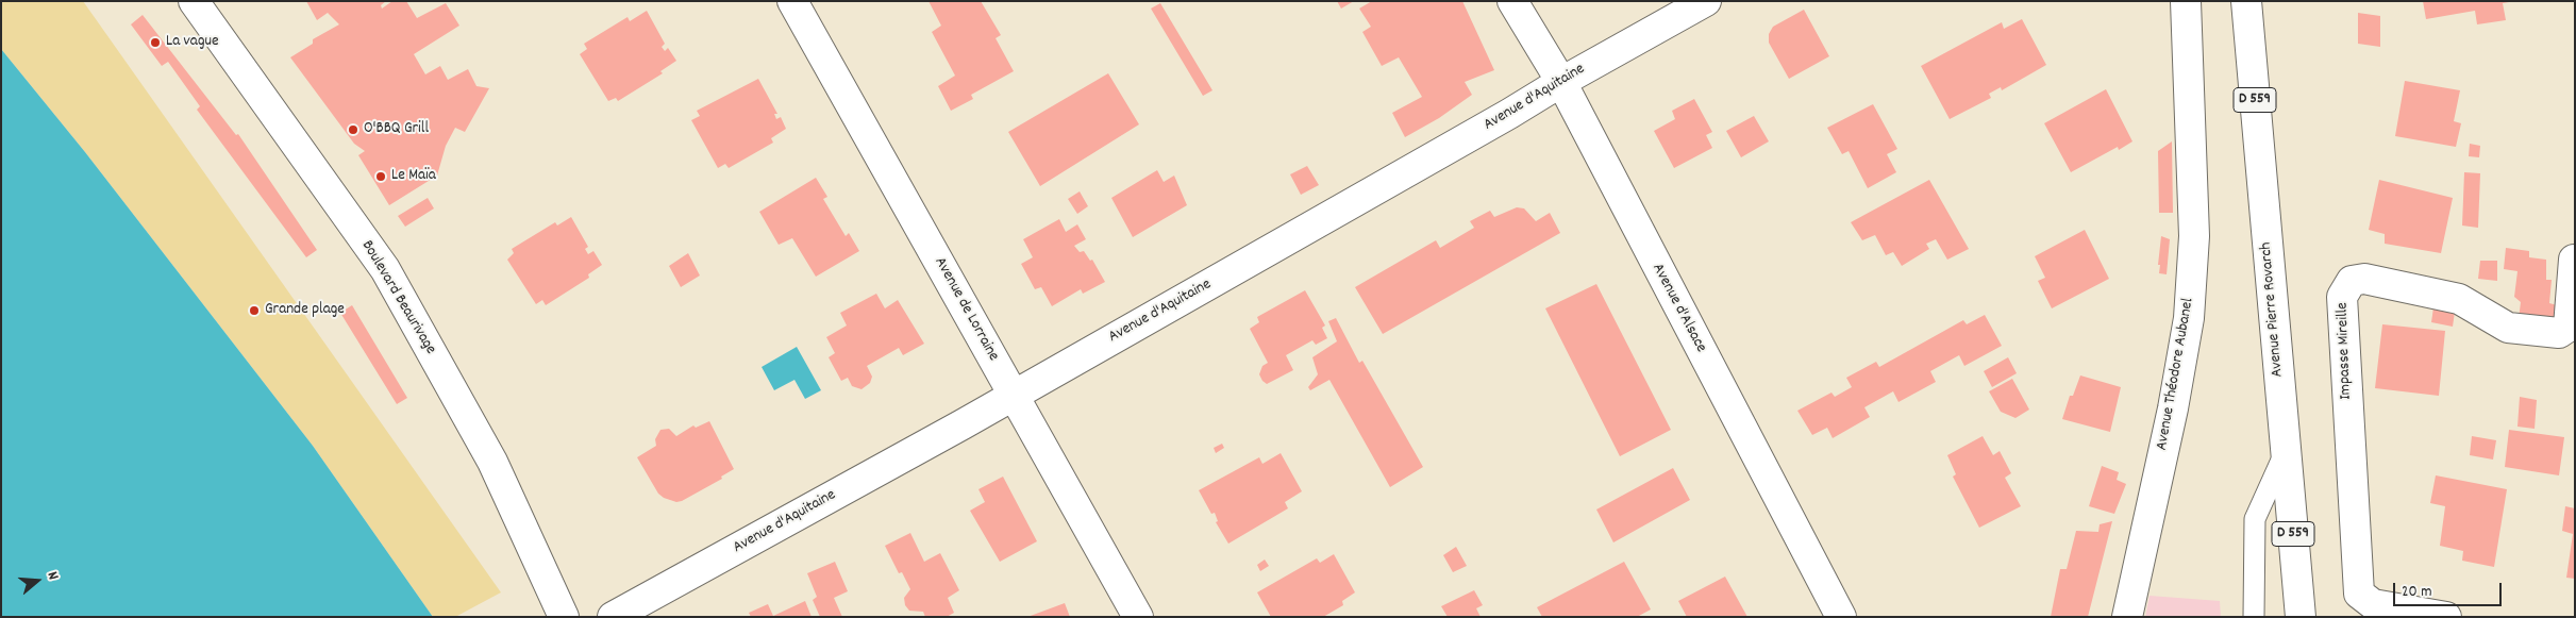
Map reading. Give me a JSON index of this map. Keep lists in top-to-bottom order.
{
  "streets": {
    "street": [
      "Avenue d'Aquitaine",
      "D 559",
      "Boulevard Beaurivage",
      "Avenue d'Alsace",
      "Avenue de Lorraine",
      "Avenue Pierre Rovarch",
      "Impasse Mireille",
      "Avenue Théodore Aubanel"
    ]
  },
  "crossings": [
    ["Avenue d'Aquitaine", "Avenue d'Alsace"],
    ["Avenue d'Aquitaine", "Avenue de Lorraine"]
  ],
  "places": [
    "La vague",
    "O'BBQ Grill",
    "Le Maïa",
    "Grande plage"
  ],
  "scale_bar": "20 m",
  "north": "right"
}
